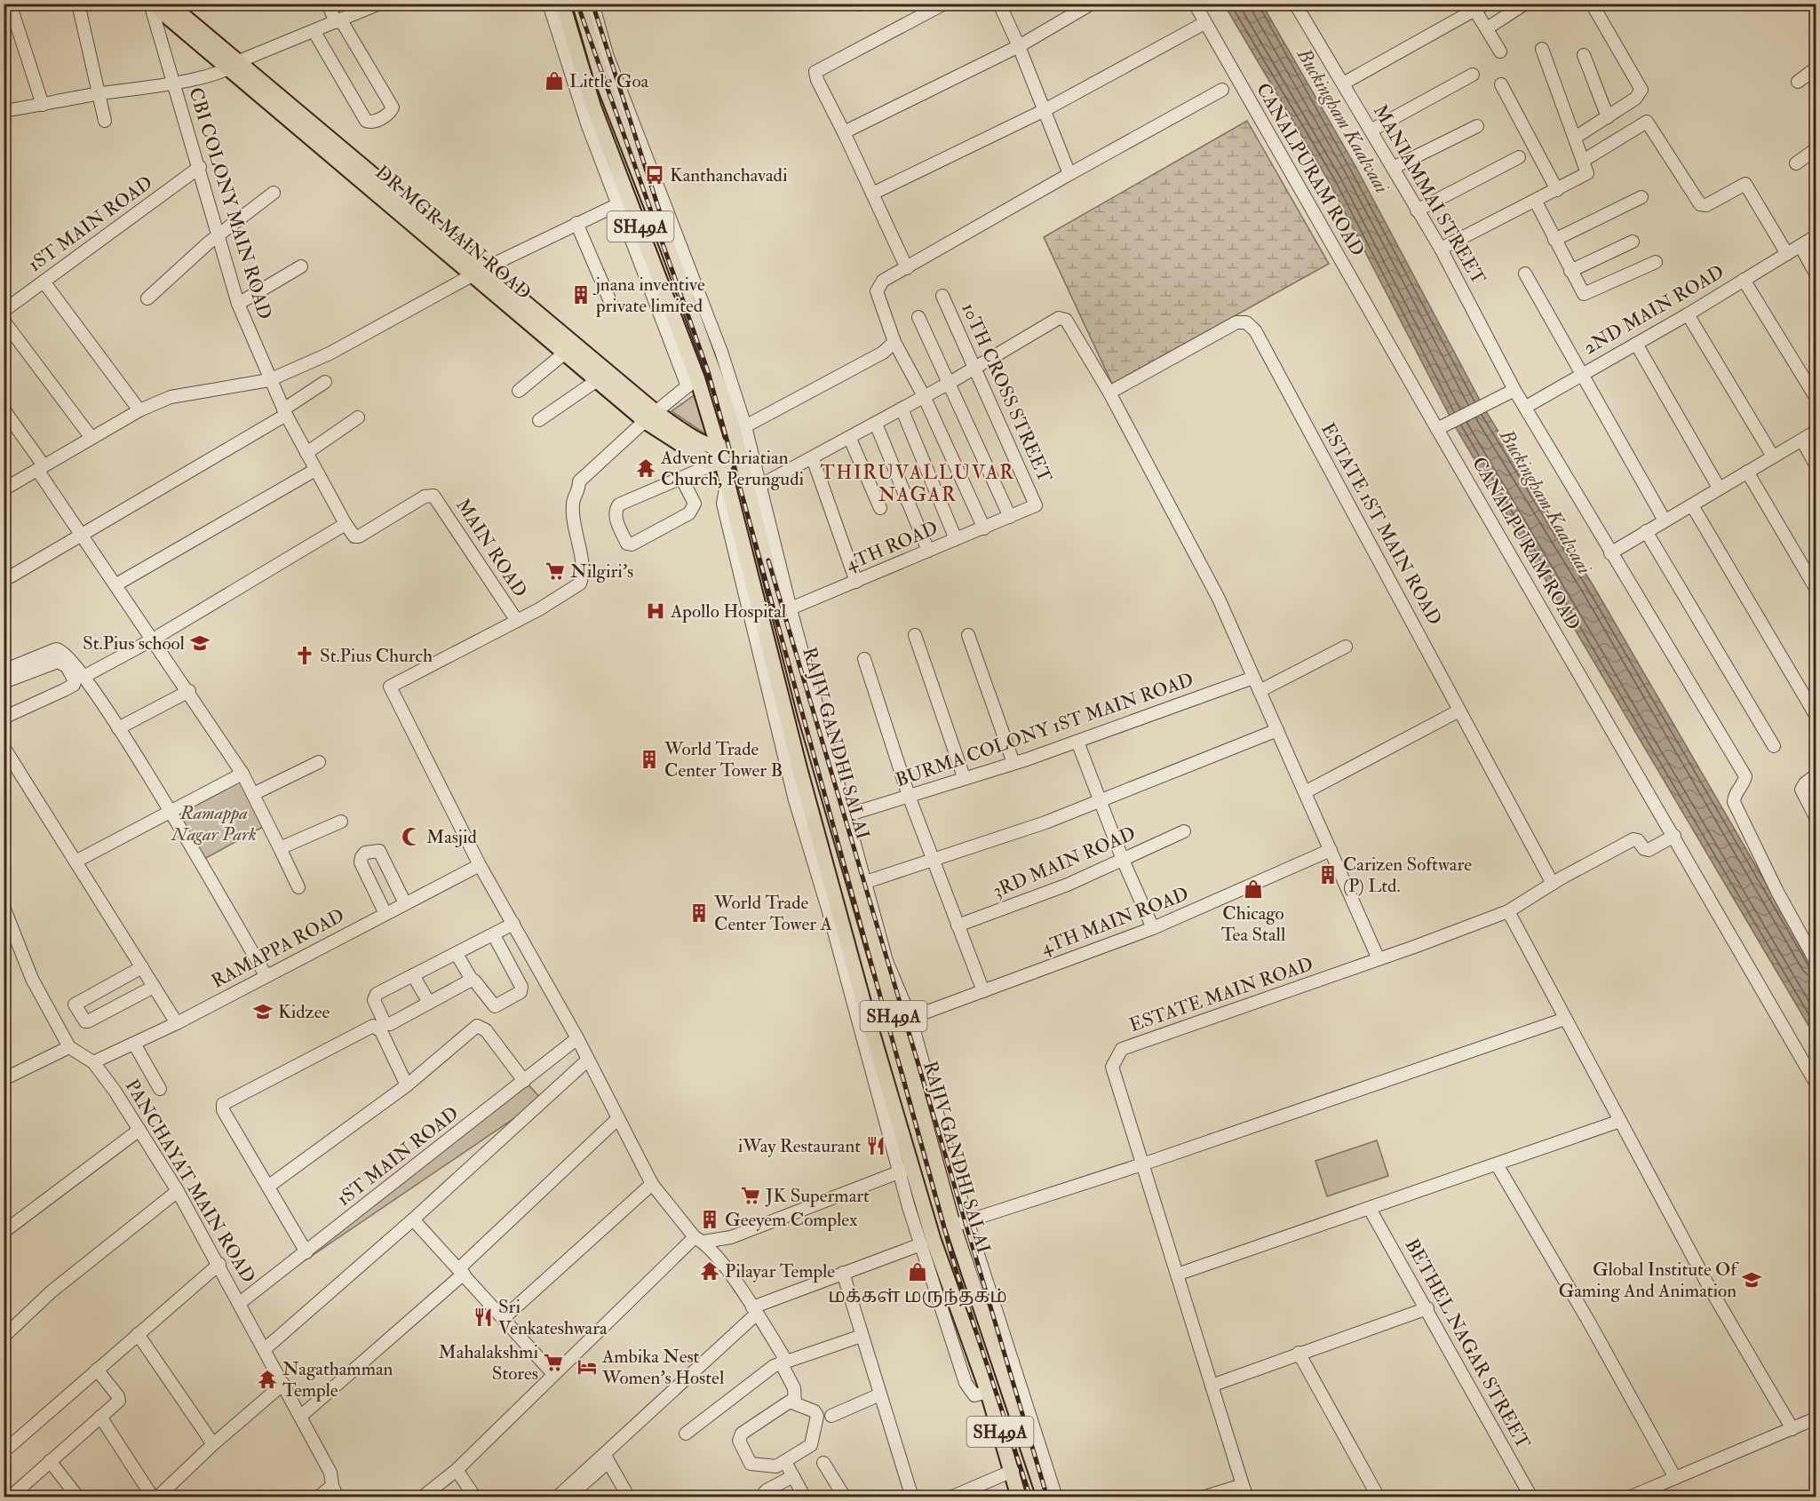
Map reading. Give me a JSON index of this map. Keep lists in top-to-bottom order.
{
  "streets": {
    "main road": ["SH49A", "DR MGR MAIN ROAD", "RAJIV GANDHI SALAI"],
    "street": [
      "CANALPURAM ROAD",
      "MANIAMMAI STREET",
      "CBI COLONY MAIN ROAD",
      "1ST MAIN ROAD",
      "2ND MAIN ROAD",
      "10TH CROSS STREET",
      "ESTATE 1ST MAIN ROAD",
      "4TH ROAD",
      "MAIN ROAD",
      "BURMA COLONY 1ST MAIN ROAD",
      "3RD MAIN ROAD",
      "4TH MAIN ROAD",
      "RAMAPPA ROAD",
      "ESTATE MAIN ROAD",
      "PANCHAYAT MAIN ROAD",
      "BETHEL NAGAR STREET"
    ]
  },
  "crossings": [
    ["CANALPURAM ROAD", "ESTATE MAIN ROAD"],
    ["MANIAMMAI STREET", "2ND MAIN ROAD"],
    ["CBI COLONY MAIN ROAD", "1ST MAIN ROAD"],
    ["CBI COLONY MAIN ROAD", "DR MGR MAIN ROAD"],
    ["CBI COLONY MAIN ROAD", "MAIN ROAD"],
    ["1ST MAIN ROAD", "PANCHAYAT MAIN ROAD"],
    ["DR MGR MAIN ROAD", "RAJIV GANDHI SALAI"],
    ["10TH CROSS STREET", "4TH ROAD"],
    ["ESTATE 1ST MAIN ROAD", "ESTATE MAIN ROAD"],
    ["4TH ROAD", "RAJIV GANDHI SALAI"],
    ["RAMAPPA ROAD", "PANCHAYAT MAIN ROAD"]
  ],
  "districts": ["THIRUVALLUVAR NAGAR"],
  "water": ["Buckingham Kaalvaai"],
  "parks": ["Ramappa Nagar Park"],
  "places": {
    "shop": ["Little Goa", "Chicago Tea Stall", "மக்கள் மருந்தகம்"],
    "bus stop": ["Kanthanchavadi"],
    "building": [
      "jnana inventive private limited",
      "World Trade Center Tower B",
      "Carizen Software (P) Ltd.",
      "World Trade Center Tower A",
      "Geeyem Complex"
    ],
    "temple": ["Advent Chriatian Church, Perungudi", "Pilayar Temple", "Nagathamman Temple"],
    "supermarket": ["Nilgiri's", "JK Supermart", "Mahalakshmi Stores"],
    "hospital": ["Apollo Hospital"],
    "school or university": ["St.Pius school", "Kidzee", "Global Institute Of Gaming And Animation"],
    "church": ["St.Pius Church"],
    "mosque": ["Masjid"],
    "restaurant": ["iWay Restaurant", "Sri Venkateshwara"],
    "hotel": ["Ambika Nest Women's Hostel"]
  }
}
